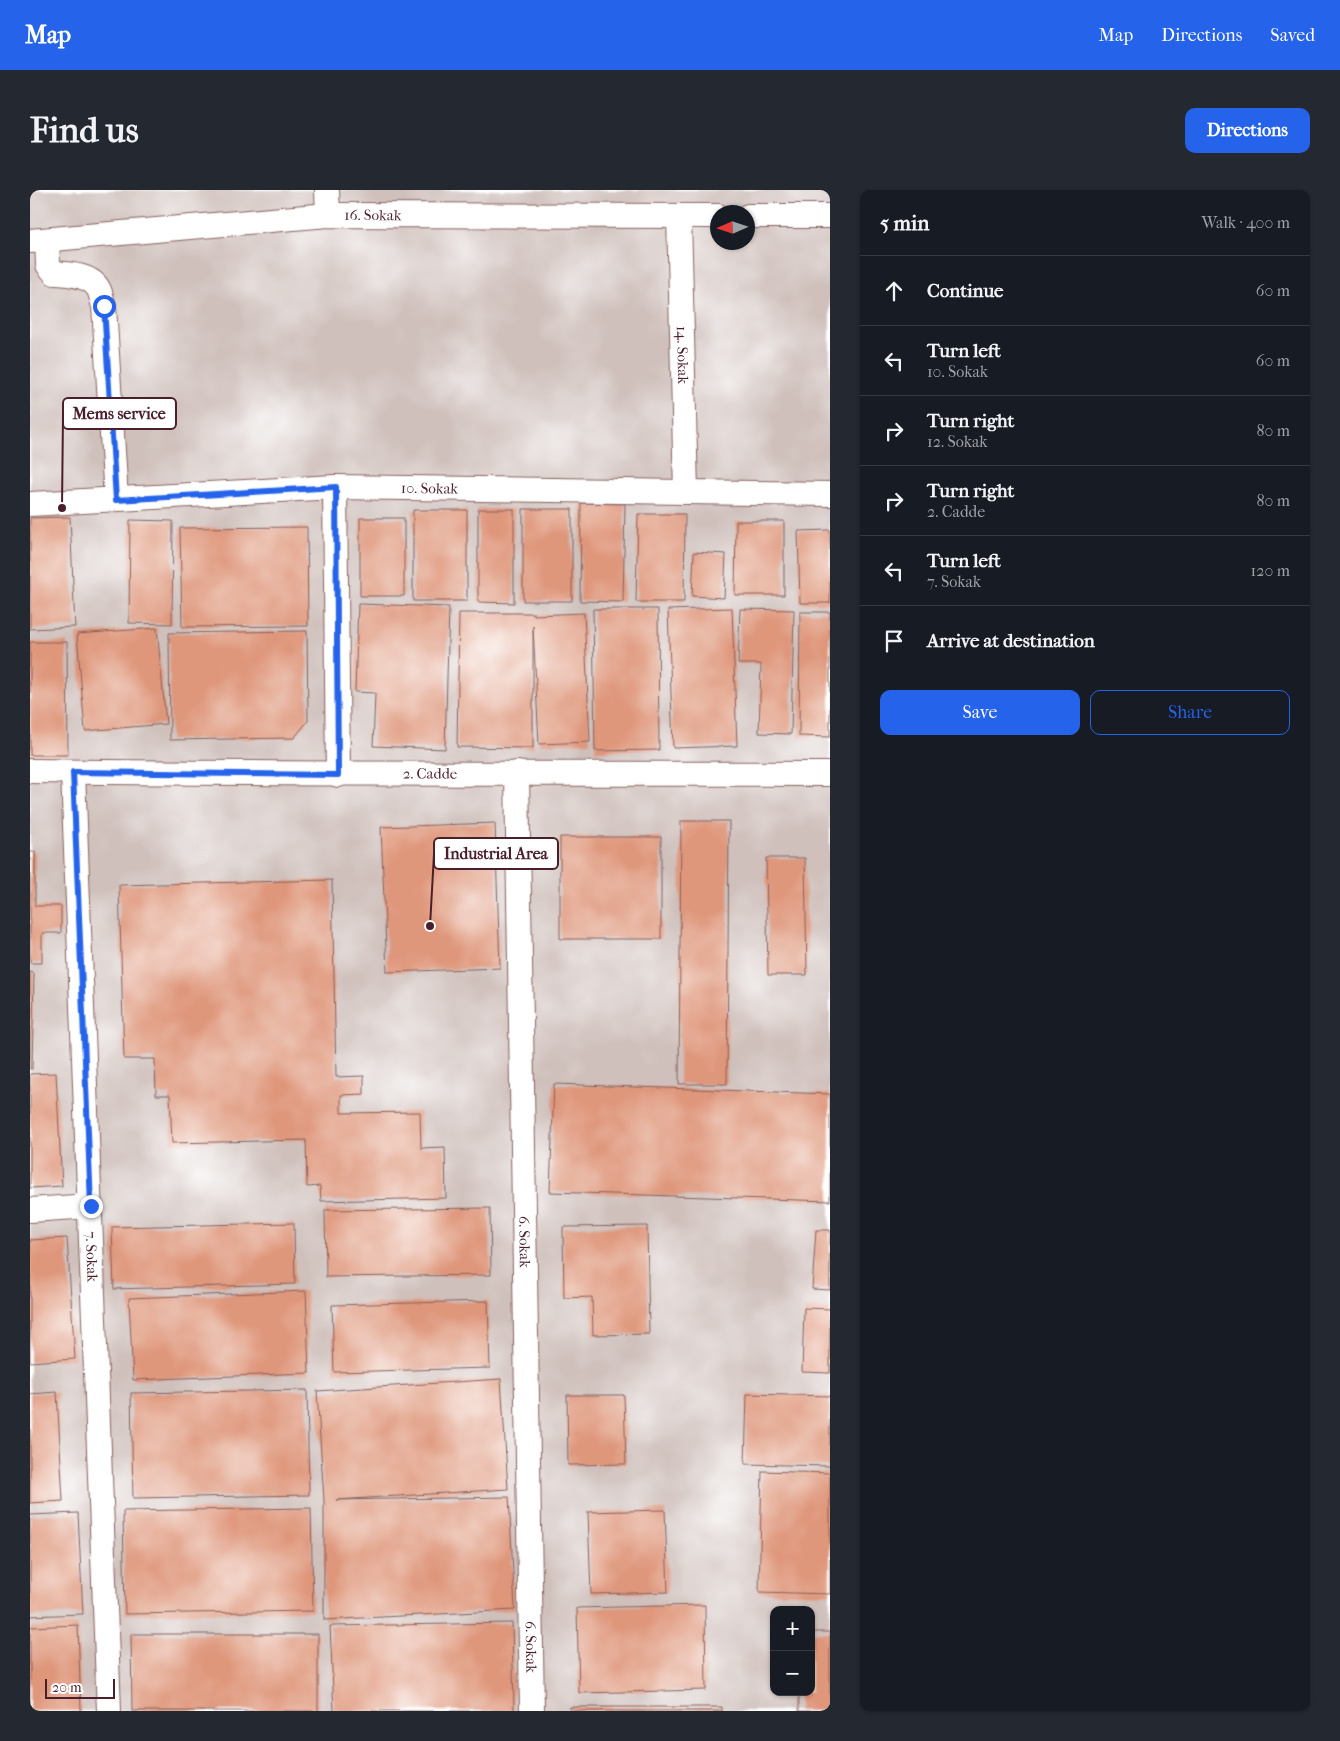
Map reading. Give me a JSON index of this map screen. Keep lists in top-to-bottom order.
{
  "streets": {
    "street": [
      "16. Sokak",
      "14. Sokak",
      "10. Sokak",
      "2. Cadde",
      "6. Sokak",
      "7. Sokak"
    ]
  },
  "crossings": [
    ["16. Sokak", "14. Sokak"],
    ["14. Sokak", "10. Sokak"],
    ["2. Cadde", "6. Sokak"],
    ["2. Cadde", "7. Sokak"]
  ],
  "places": ["Mems service", "Industrial Area"],
  "scale_bar": "20 m",
  "north": "left",
  "page": {
    "header": "Map",
    "nav": ["Map", "Directions", "Saved"],
    "buttons": [
      "Directions",
      ["Save", "Share"]
    ],
    "title": "Find us",
    "heading": ["5 min", "Walk · 400 m"],
    "list": [
      ["Continue", "60 m"],
      ["Turn left", "10. Sokak", "60 m"],
      ["Turn right", "12. Sokak", "80 m"],
      ["Turn right", "2. Cadde", "80 m"],
      ["Turn left", "7. Sokak", "120 m"],
      "Arrive at destination"
    ],
    "map_buttons": ["+", "−"],
    "scale": "20 m"
  }
}
